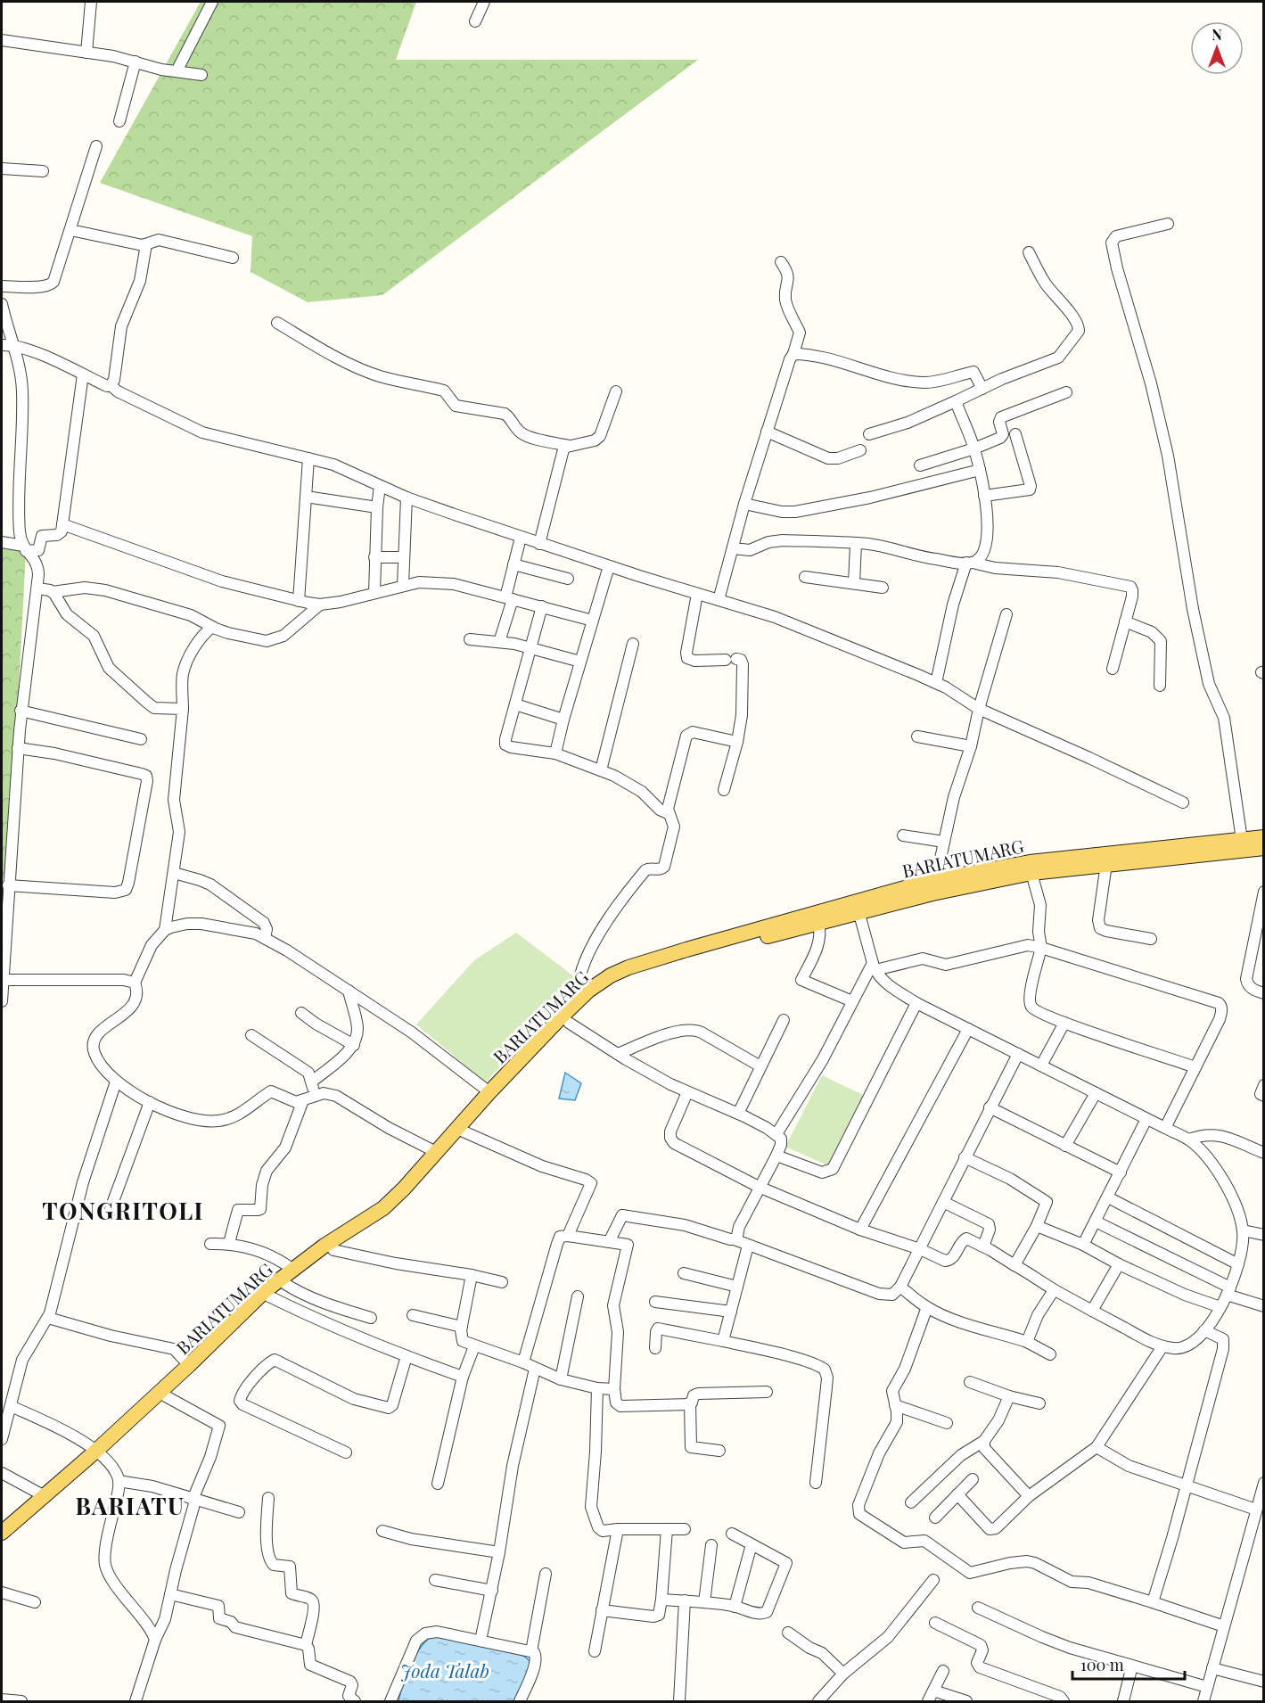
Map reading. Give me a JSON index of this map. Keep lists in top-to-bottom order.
{
  "streets": {
    "main road": ["BARIATUMARG"]
  },
  "districts": ["TONGRITOLI", "BARIATU"],
  "water": ["Joda Talab"],
  "scale_bar": "100 m",
  "north": "top"
}
